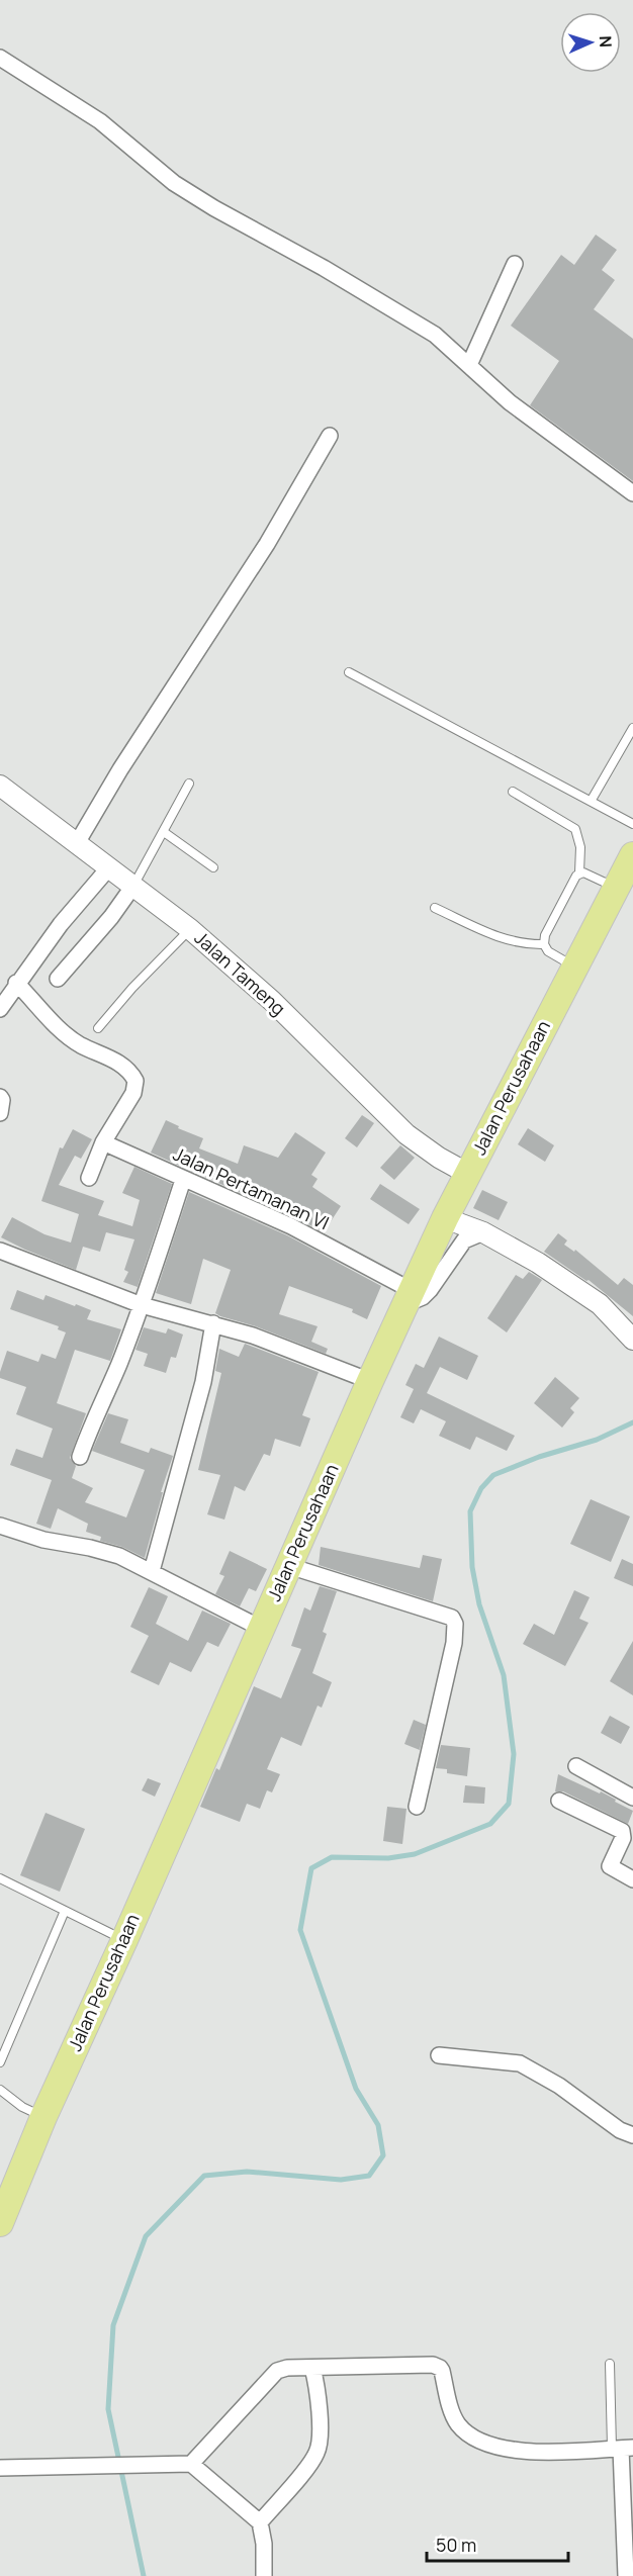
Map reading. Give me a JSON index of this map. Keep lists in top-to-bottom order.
{
  "streets": {
    "main road": ["Jalan Perusahaan"],
    "street": ["Jalan Tameng", "Jalan Pertamanan VI"]
  },
  "crossings": [
    ["Jalan Tameng", "Jalan Perusahaan"],
    ["Jalan Perusahaan", "Jalan Pertamanan VI"]
  ],
  "scale_bar": "50 m",
  "north": "right"
}
